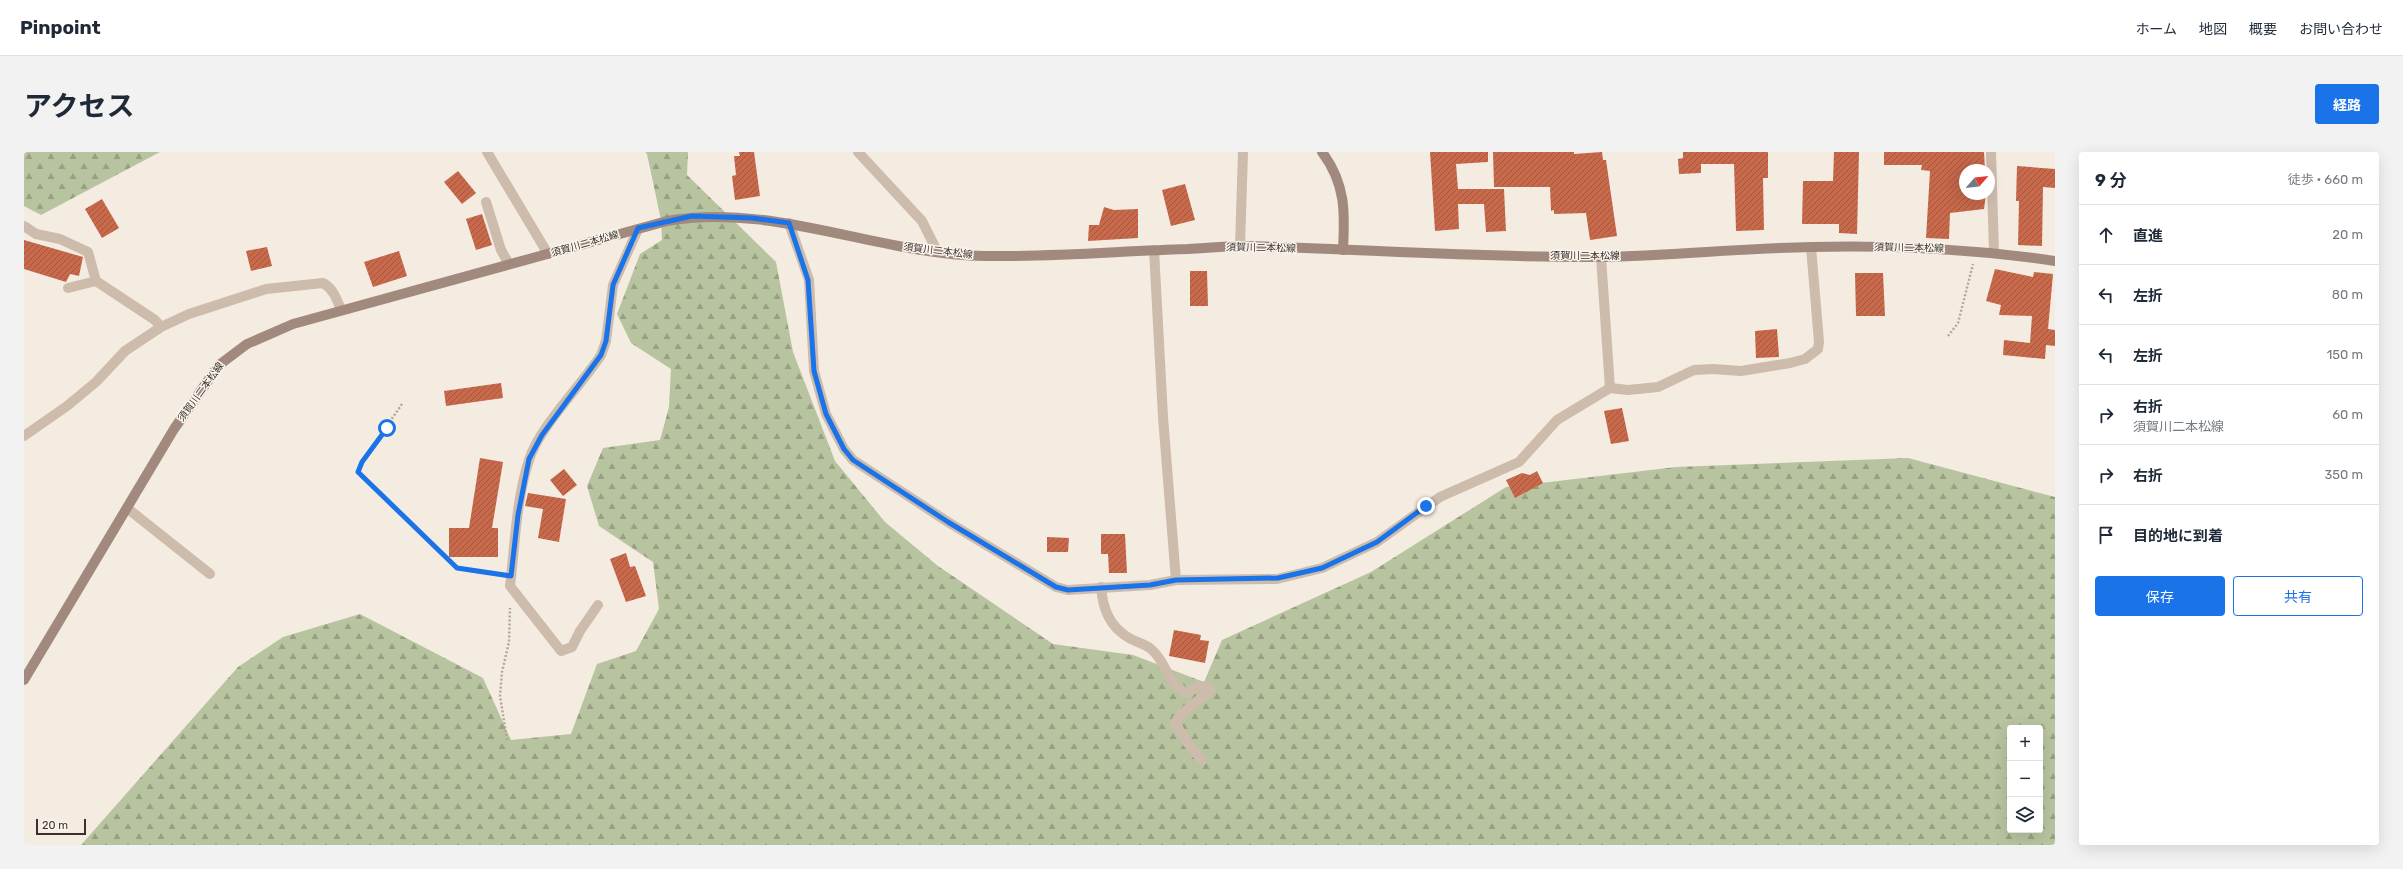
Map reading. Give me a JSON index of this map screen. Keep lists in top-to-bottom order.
{
  "streets": {
    "main road": ["須賀川二本松線"]
  },
  "scale_bar": "20 m",
  "north": "top right",
  "page": {
    "header": "Pinpoint",
    "nav": [
      "ホーム",
      "地図",
      "概要",
      "お問い合わせ"
    ],
    "title": "アクセス",
    "buttons": [
      "経路",
      ["保存", "共有"]
    ],
    "heading": ["9 分", "徒歩 · 660 m"],
    "list": [
      ["直進", "20 m"],
      ["左折", "80 m"],
      ["左折", "150 m"],
      ["右折", "須賀川二本松線", "60 m"],
      ["右折", "350 m"],
      "目的地に到着"
    ],
    "map_buttons": ["+", "−"],
    "scale": "20 m"
  }
}
